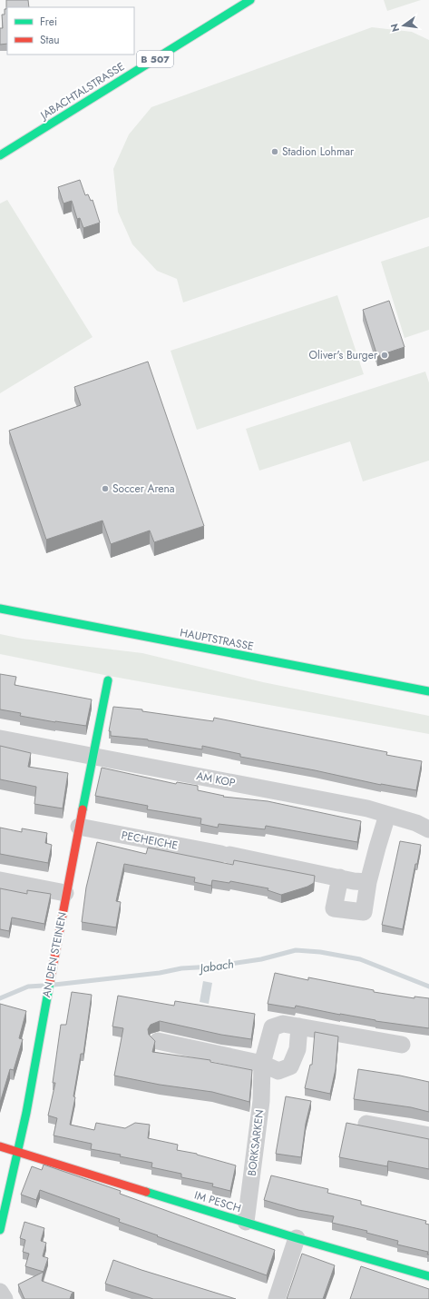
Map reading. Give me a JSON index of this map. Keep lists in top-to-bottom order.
{
  "streets": {
    "street": [
      "B 507",
      "JABACHTALSTRASSE",
      "HAUPTSTRASSE",
      "AM KOP",
      "PECHEICHE",
      "AN DEN STEINEN",
      "BORKSARKEN",
      "IM PESCH"
    ]
  },
  "crossings": [
    ["AM KOP", "AN DEN STEINEN"],
    ["PECHEICHE", "AN DEN STEINEN"],
    ["AN DEN STEINEN", "IM PESCH"],
    ["BORKSARKEN", "IM PESCH"]
  ],
  "water": ["Jabach"],
  "places": ["Stadion Lohmar", "Oliver's Burger", "Soccer Arena"],
  "legend": ["Frei", "Stau"],
  "north": "left"
}
